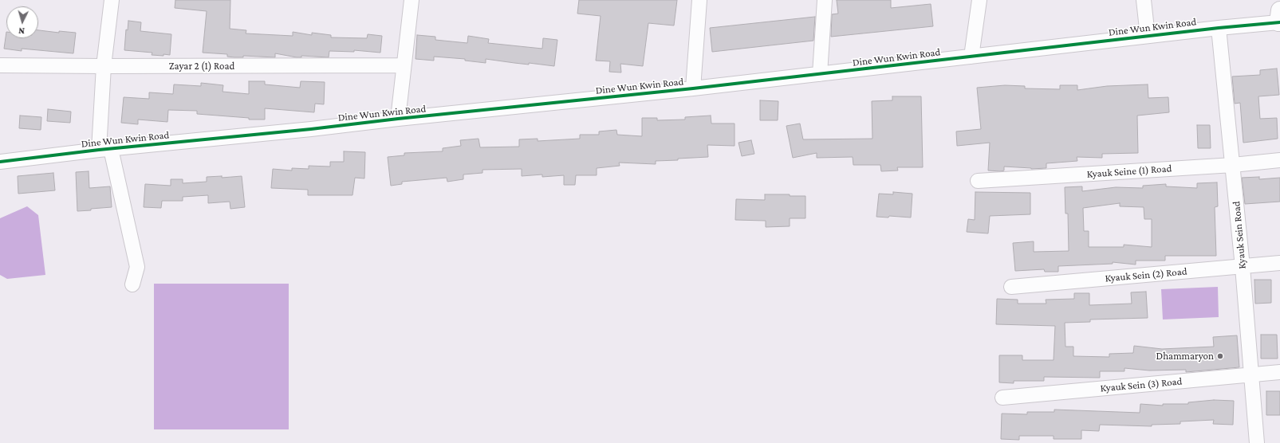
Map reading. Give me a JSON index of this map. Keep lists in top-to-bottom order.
{
  "streets": {
    "street": [
      "Dine Wun Kwin Road",
      "Zayar 2 (1) Road",
      "Kyauk Seine (1) Road",
      "Kyauk Sein Road",
      "Kyauk Sein (2) Road",
      "Kyauk Sein (3) Road"
    ]
  },
  "crossings": [
    ["Dine Wun Kwin Road", "Kyauk Sein Road"],
    ["Kyauk Seine (1) Road", "Kyauk Sein Road"],
    ["Kyauk Sein Road", "Kyauk Sein (2) Road"],
    ["Kyauk Sein Road", "Kyauk Sein (3) Road"]
  ],
  "places": ["Dhammaryon"],
  "north": "bottom"
}
